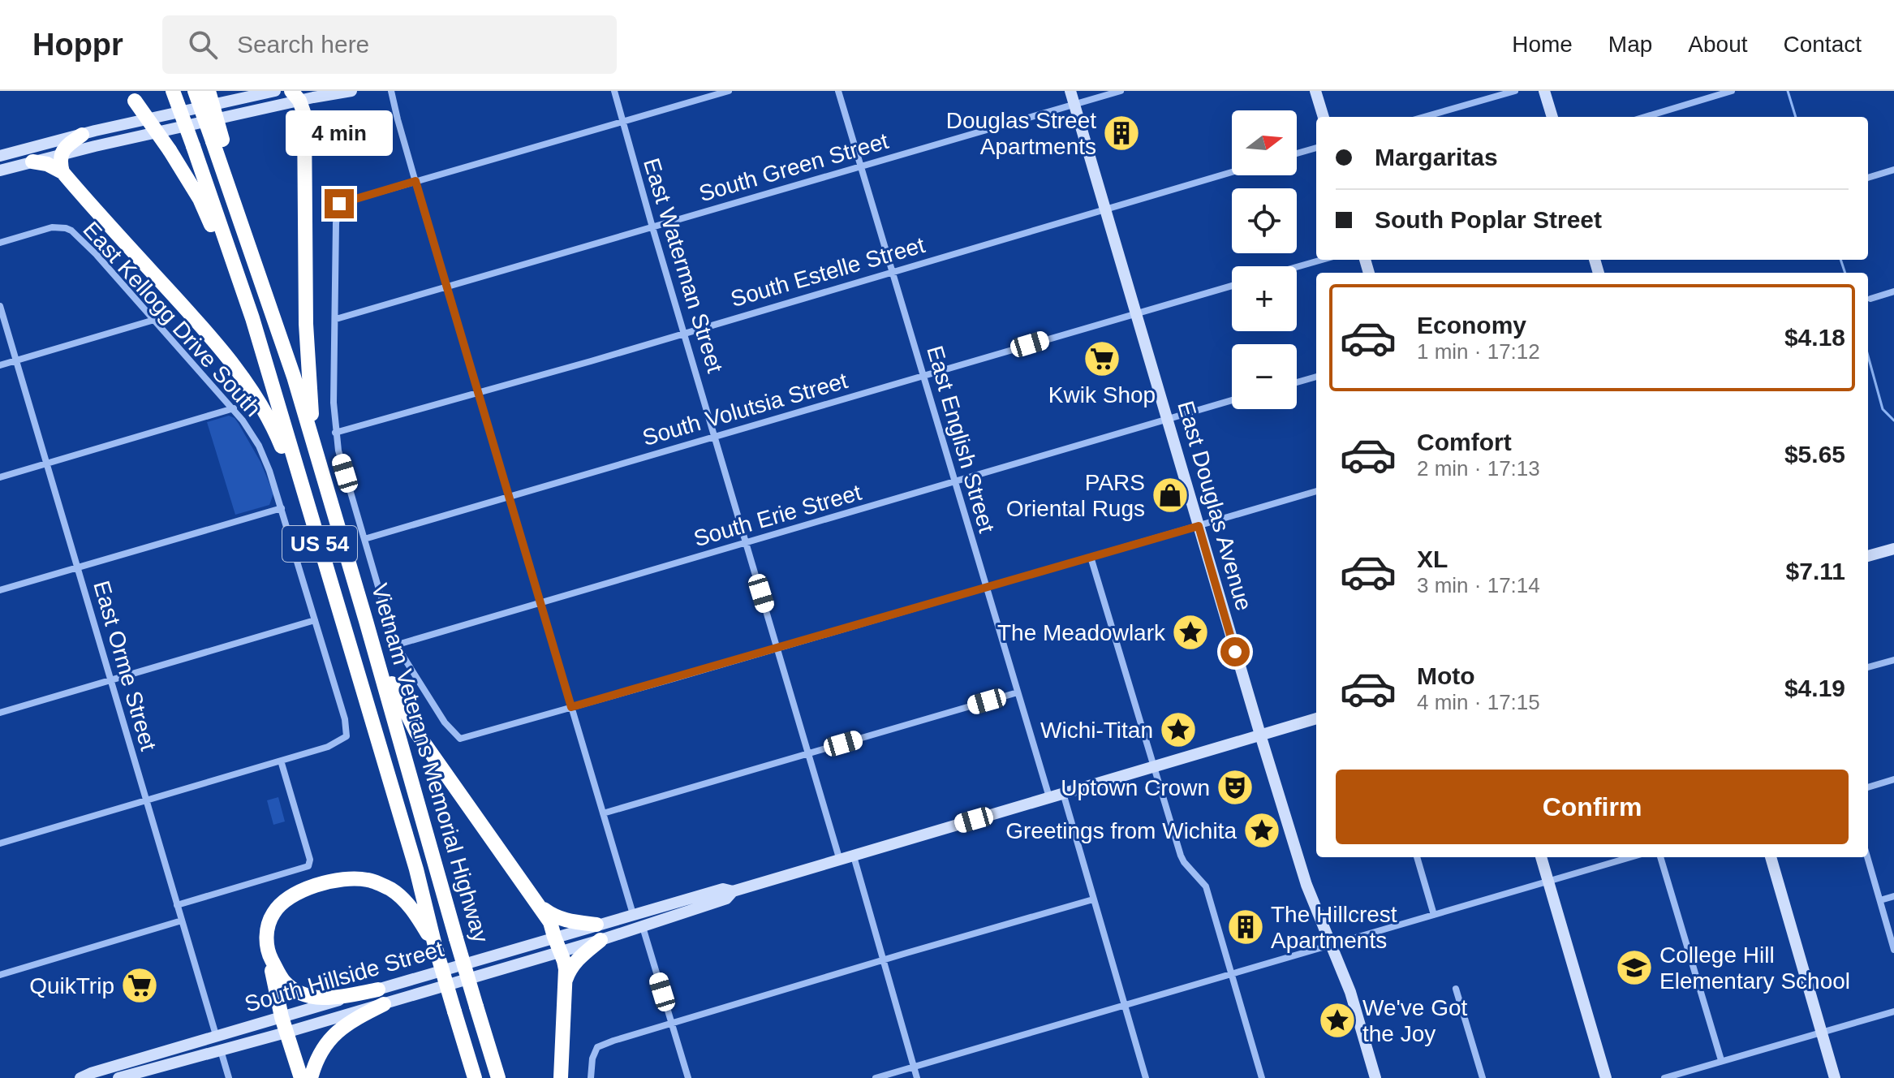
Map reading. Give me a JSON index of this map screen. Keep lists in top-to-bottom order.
{
  "streets": {
    "highway": ["US 54", "Vietnam Veterans Memorial Highway"],
    "main road": ["East Douglas Avenue", "South Hillside Street"],
    "street": [
      "South Green Street",
      "East Waterman Street",
      "South Estelle Street",
      "East Kellogg Drive South",
      "South Volutsia Street",
      "East English Street",
      "South Erie Street",
      "East Orme Street"
    ]
  },
  "crossings": [
    ["South Green Street", "East Waterman Street"],
    ["South Green Street", "East English Street"],
    ["South Green Street", "East Douglas Avenue"],
    ["East Waterman Street", "South Estelle Street"],
    ["East Waterman Street", "South Volutsia Street"],
    ["East Waterman Street", "South Erie Street"],
    ["East Waterman Street", "South Hillside Street"],
    ["South Estelle Street", "East English Street"],
    ["South Estelle Street", "East Douglas Avenue"],
    ["South Volutsia Street", "East English Street"],
    ["South Volutsia Street", "East Douglas Avenue"],
    ["East English Street", "South Erie Street"],
    ["East English Street", "South Hillside Street"],
    ["East Douglas Avenue", "South Erie Street"],
    ["East Douglas Avenue", "South Hillside Street"],
    ["East Orme Street", "South Hillside Street"]
  ],
  "places": {
    "building": ["Douglas Street Apartments", "The Hillcrest Apartments"],
    "supermarket": ["Kwik Shop", "QuikTrip"],
    "shop": ["PARS Oriental Rugs"],
    "place": [
      "The Meadowlark",
      "Wichi-Titan",
      "Greetings from Wichita",
      "We've Got the Joy"
    ],
    "theatre": ["Uptown Crown"],
    "school or university": ["College Hill Elementary School"]
  },
  "north": "right",
  "page": {
    "header": "Hoppr",
    "search": "Search here",
    "nav": [
      "Home",
      "Map",
      "About",
      "Contact"
    ],
    "map_buttons": ["+", "−"],
    "bubble": "4 min",
    "banner": ["Margaritas", "South Poplar Street"],
    "list": [
      {
        "name": "Economy",
        "note": "1 min · 17:12",
        "value": "$4.18"
      },
      {
        "name": "Comfort",
        "note": "2 min · 17:13",
        "value": "$5.65"
      },
      {
        "name": "XL",
        "note": "3 min · 17:14",
        "value": "$7.11"
      },
      {
        "name": "Moto",
        "note": "4 min · 17:15",
        "value": "$4.19"
      }
    ],
    "buttons": "Confirm"
  }
}
